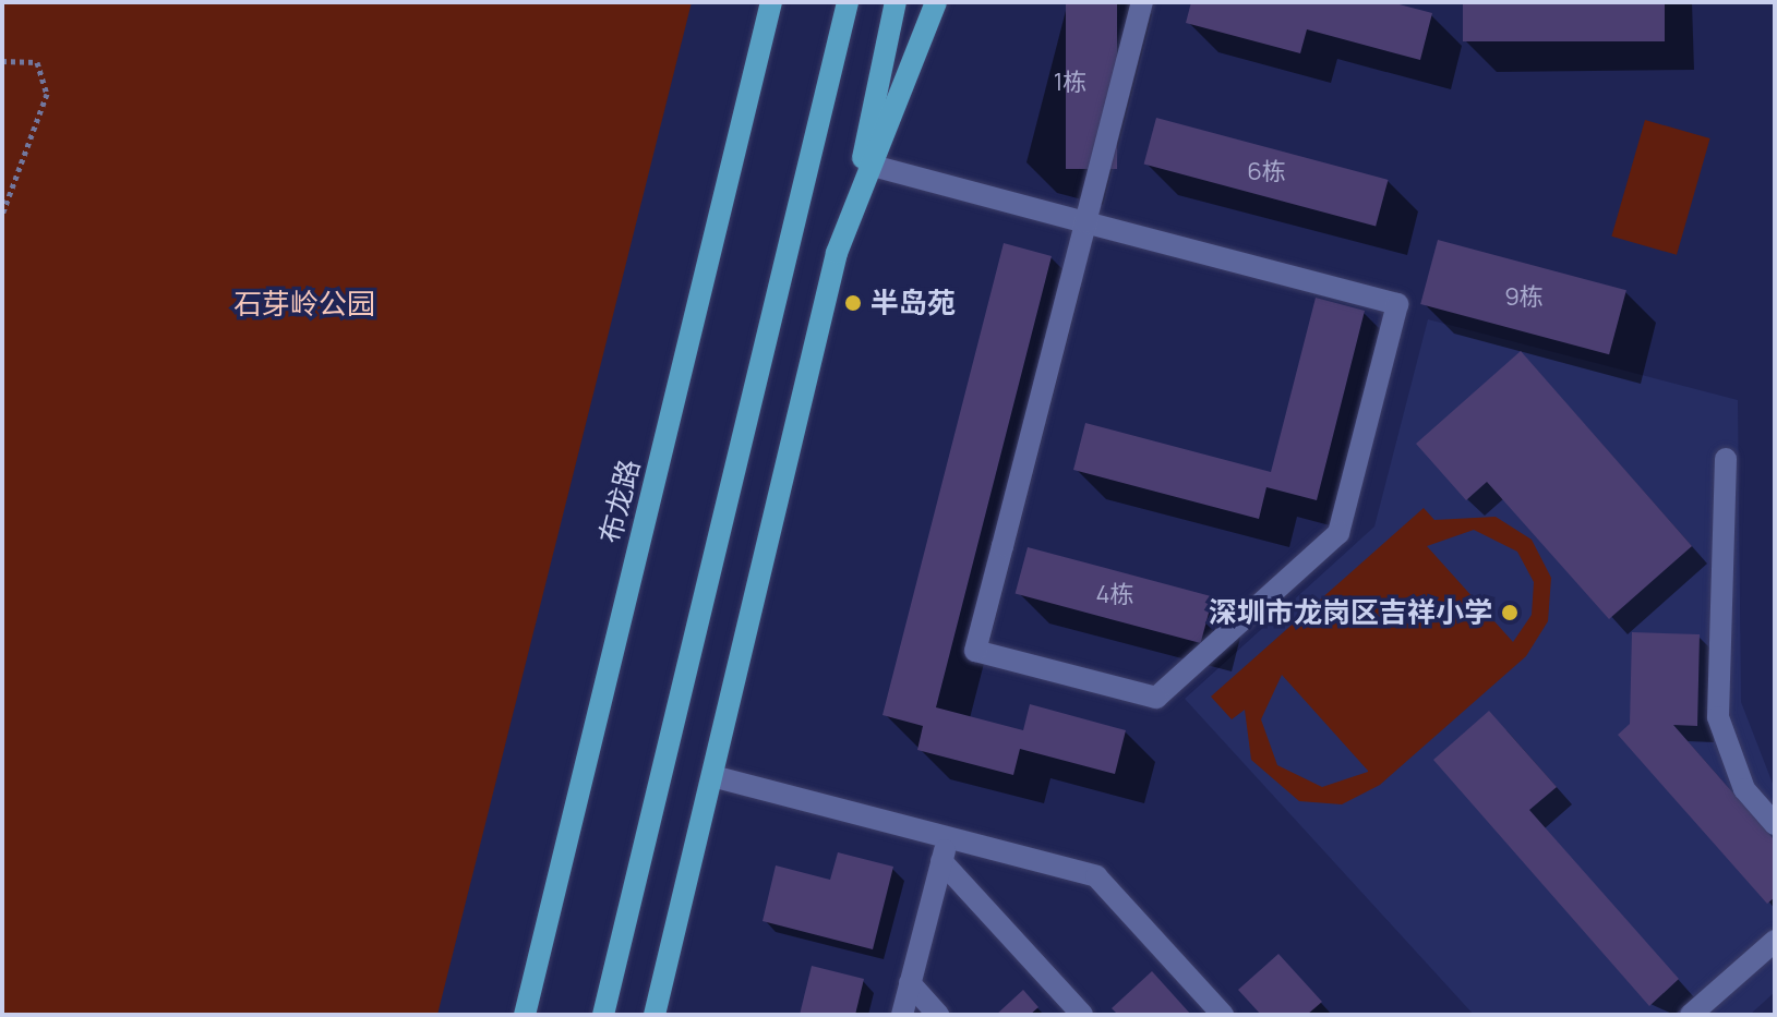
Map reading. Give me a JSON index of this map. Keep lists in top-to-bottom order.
{
  "streets": {
    "main road": ["布龙路"]
  },
  "parks": ["石芽岭公园"],
  "places": ["半岛苑", "深圳市龙岗区吉祥小学"],
  "house_numbers": [
    "1栋",
    "6栋",
    "9栋",
    "4栋"
  ]
}
